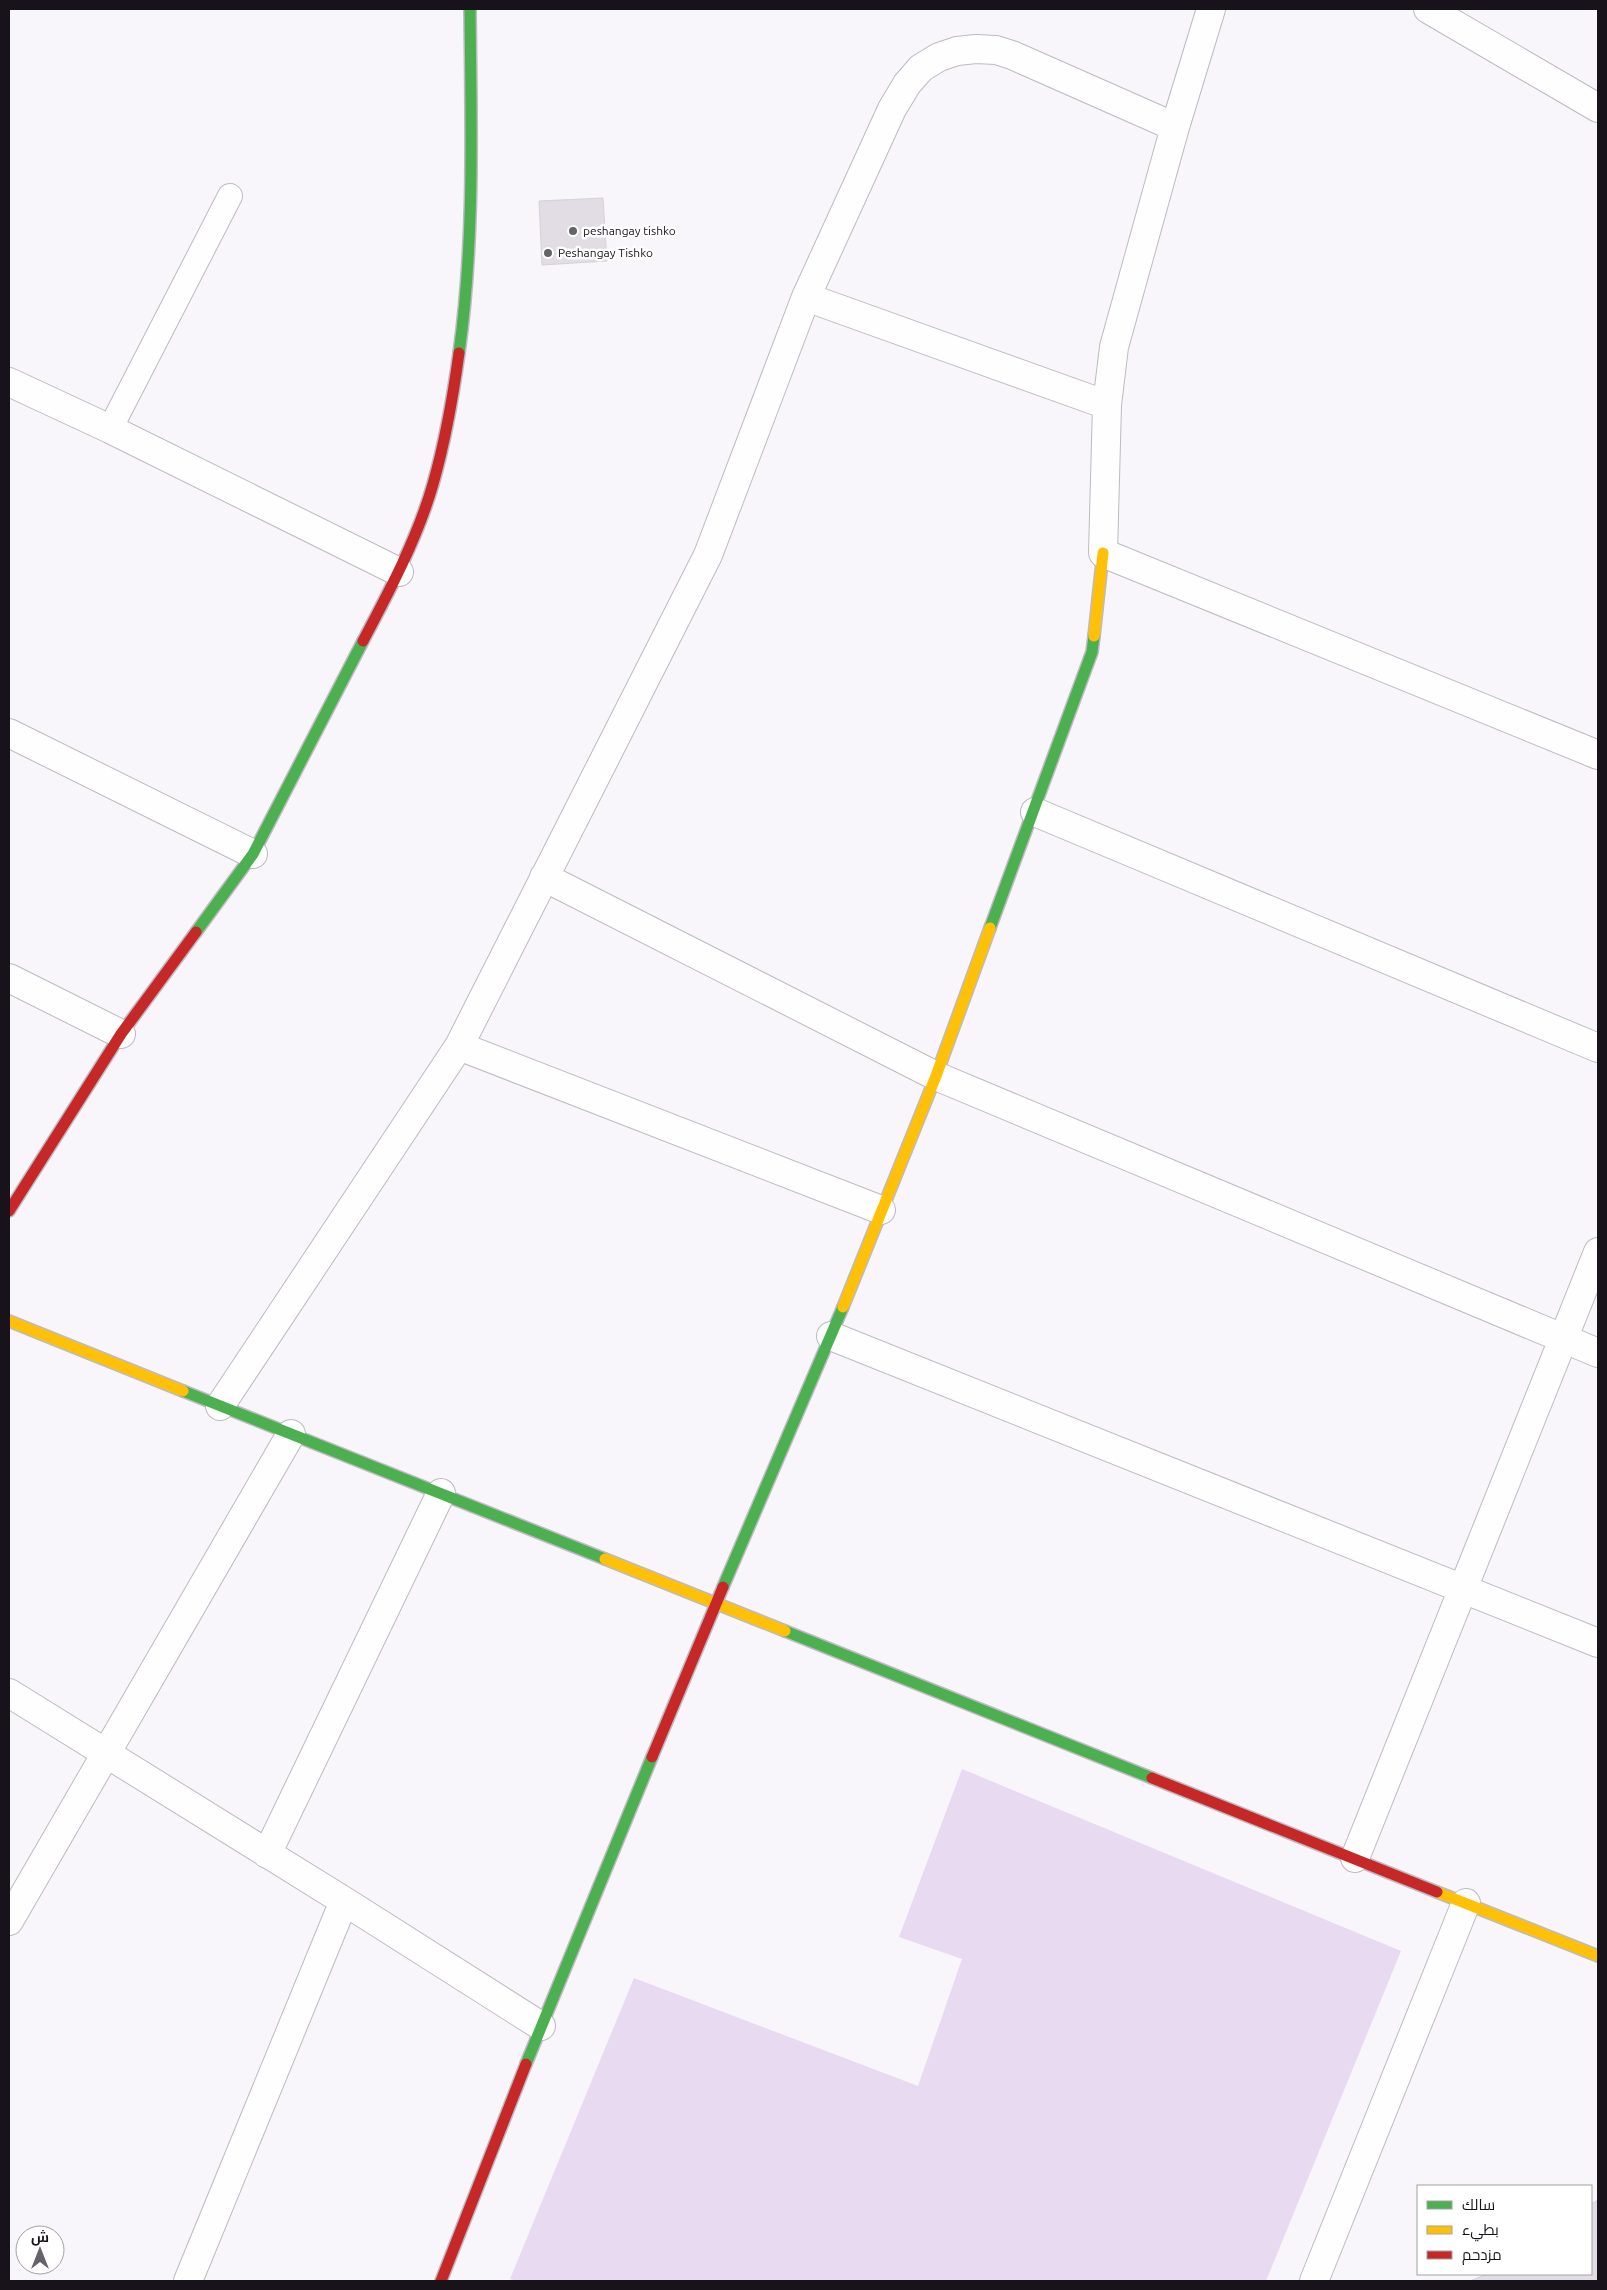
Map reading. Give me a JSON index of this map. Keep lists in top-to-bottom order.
{
  "places": ["peshangay tishko", "Peshangay Tishko"],
  "legend": ["سالك", "بطيء", "مزدحم"],
  "north": "top"
}
